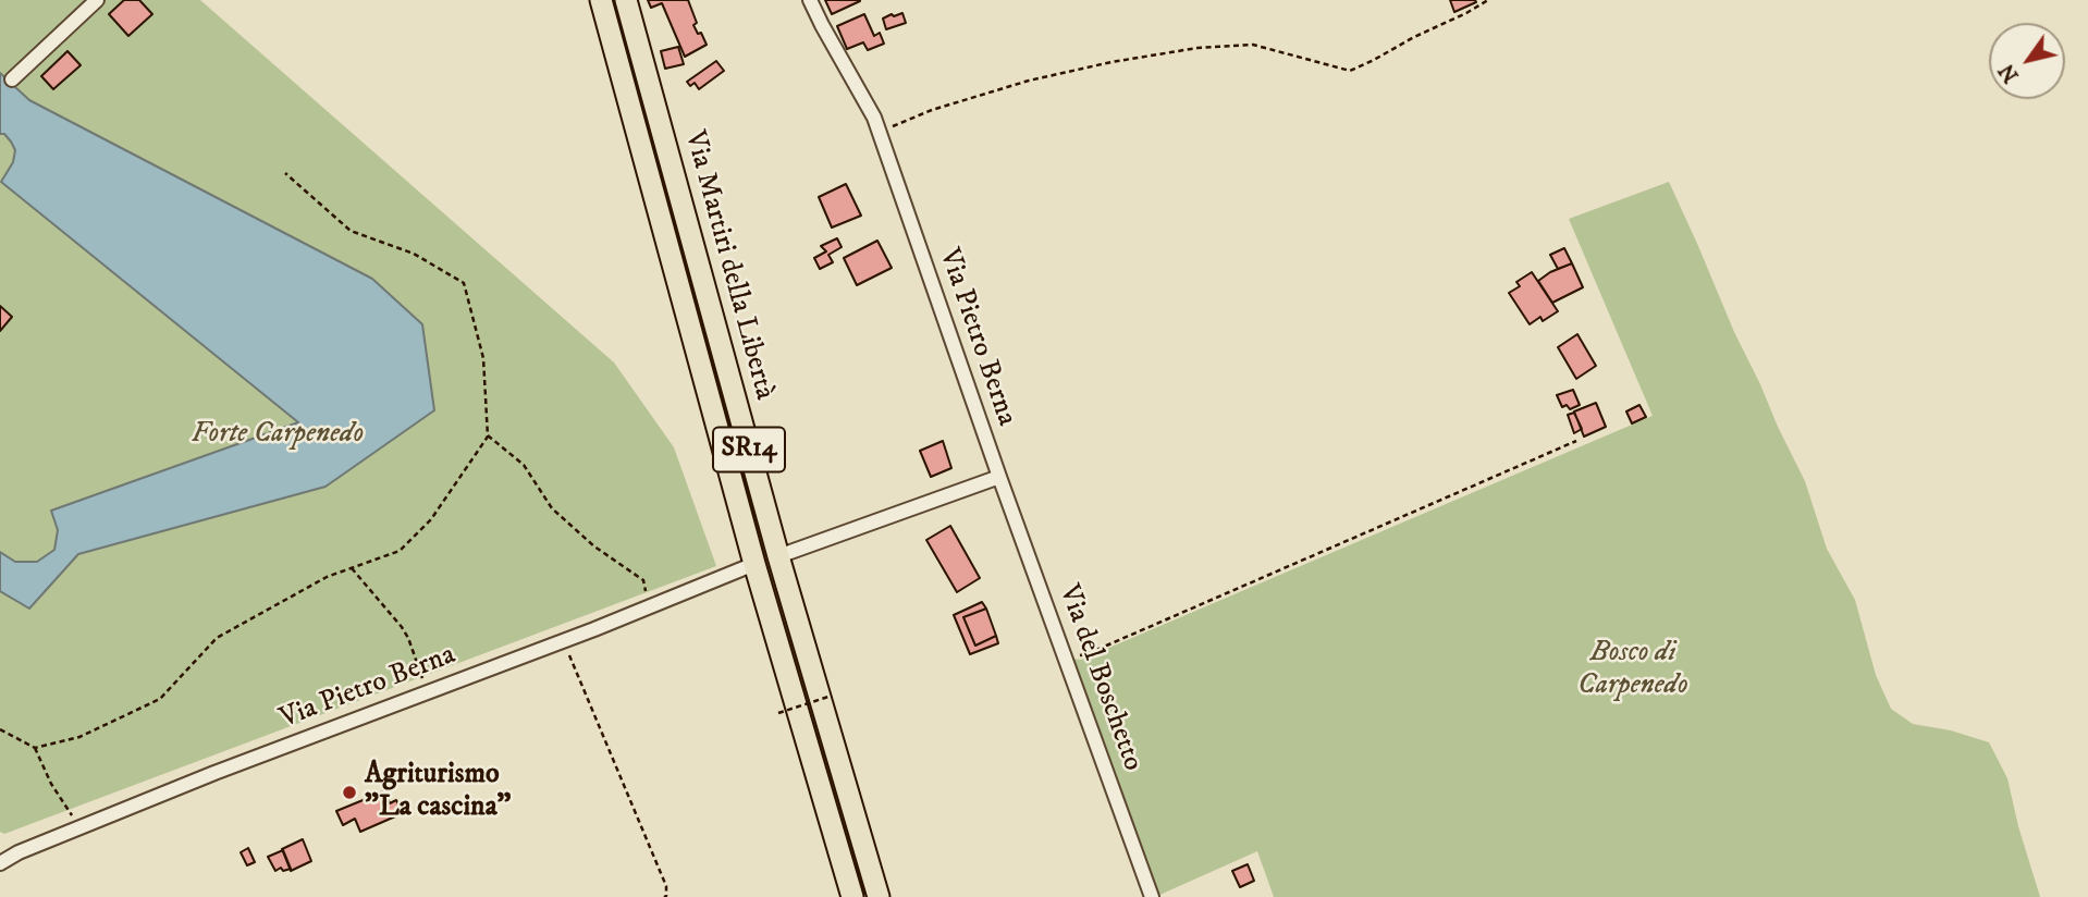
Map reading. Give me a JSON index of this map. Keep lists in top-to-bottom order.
{
  "streets": {
    "main road": ["Via Martiri della Libertà", "SR14"],
    "street": ["Via Pietro Berna", "Via del Boschetto"]
  },
  "crossings": [
    ["Via Martiri della Libertà", "Via Pietro Berna"],
    ["Via Pietro Berna", "Via del Boschetto"]
  ],
  "parks": ["Forte Carpenedo", "Bosco di Carpenedo"],
  "places": ["Agriturismo \"La cascina\""],
  "north": "bottom left"
}
